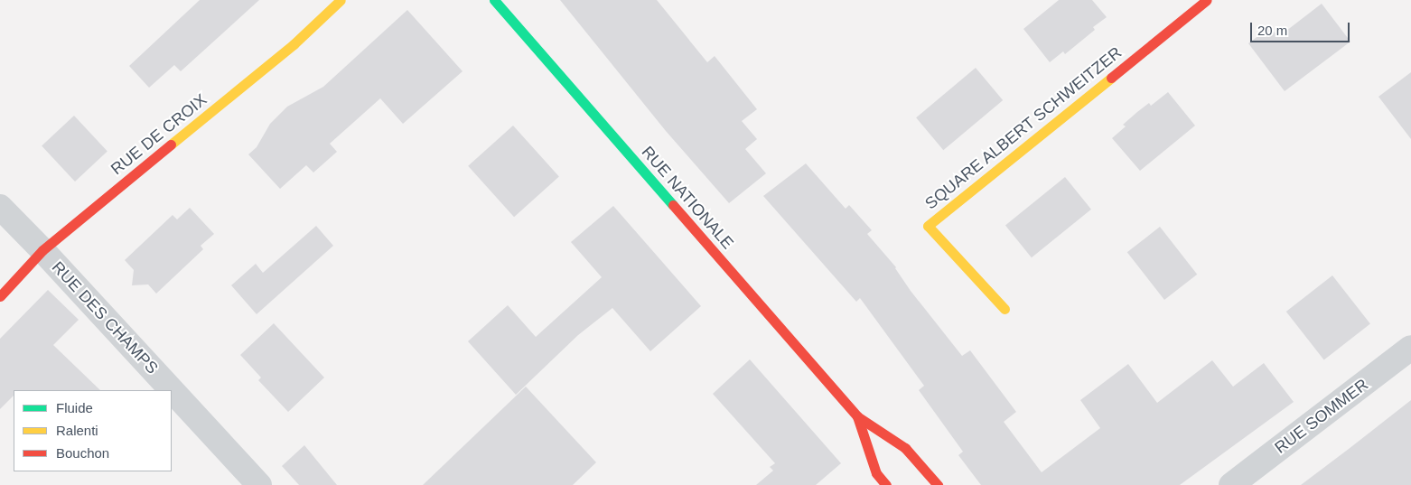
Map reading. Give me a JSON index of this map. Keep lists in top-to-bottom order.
{
  "streets": {
    "street": [
      "SQUARE ALBERT SCHWEITZER",
      "RUE DE CROIX",
      "RUE NATIONALE",
      "RUE DES CHAMPS",
      "RUE SOMMER"
    ]
  },
  "crossings": [
    ["RUE DE CROIX", "RUE DES CHAMPS"]
  ],
  "legend": ["Fluide", "Ralenti", "Bouchon"],
  "scale_bar": "20 m"
}
